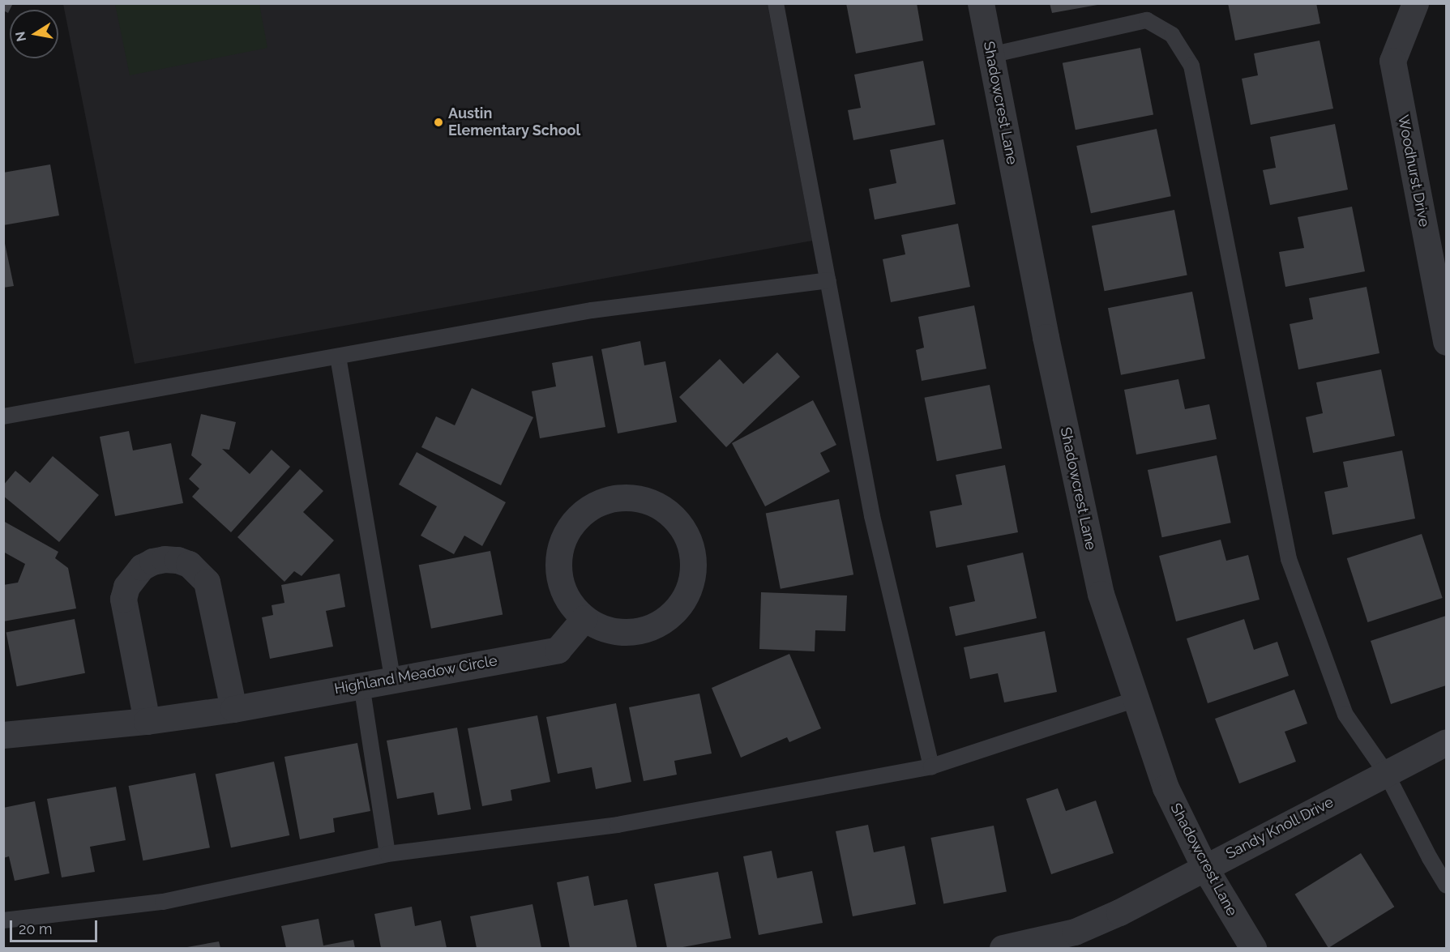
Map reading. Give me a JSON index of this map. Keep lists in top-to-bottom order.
{
  "streets": {
    "street": [
      "Shadowcrest Lane",
      "Woodhurst Drive",
      "Highland Meadow Circle",
      "Sandy Knoll Drive"
    ]
  },
  "crossings": [
    ["Shadowcrest Lane", "Sandy Knoll Drive"]
  ],
  "places": ["Austin Elementary School"],
  "scale_bar": "20 m",
  "north": "left"
}
